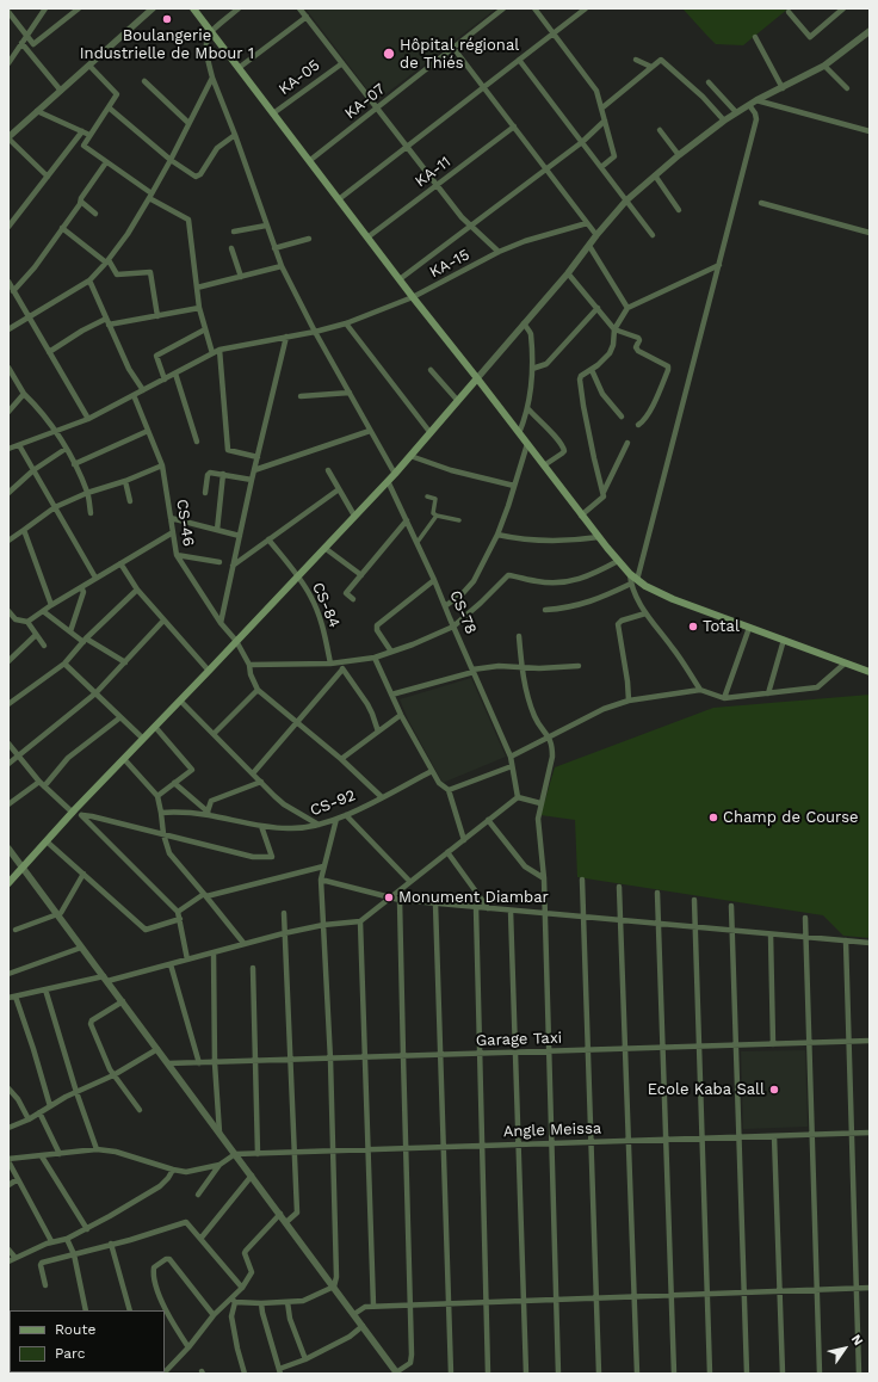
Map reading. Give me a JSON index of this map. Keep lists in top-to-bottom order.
{
  "streets": {
    "street": [
      "KA-05",
      "KA-07",
      "KA-11",
      "KA-15",
      "CS-46",
      "CS-84",
      "CS-78",
      "CS-92",
      "Garage Taxi",
      "Angle Meissa"
    ]
  },
  "crossings": [
    ["KA-15", "CS-46"]
  ],
  "places": [
    "Boulangerie Industrielle de Mbour 1",
    "Hôpital régional de Thiés",
    "Total",
    "Champ de Course",
    "Monument Diambar",
    "Ecole Kaba Sall"
  ],
  "legend": ["Route", "Parc"],
  "north": "top right"
}
